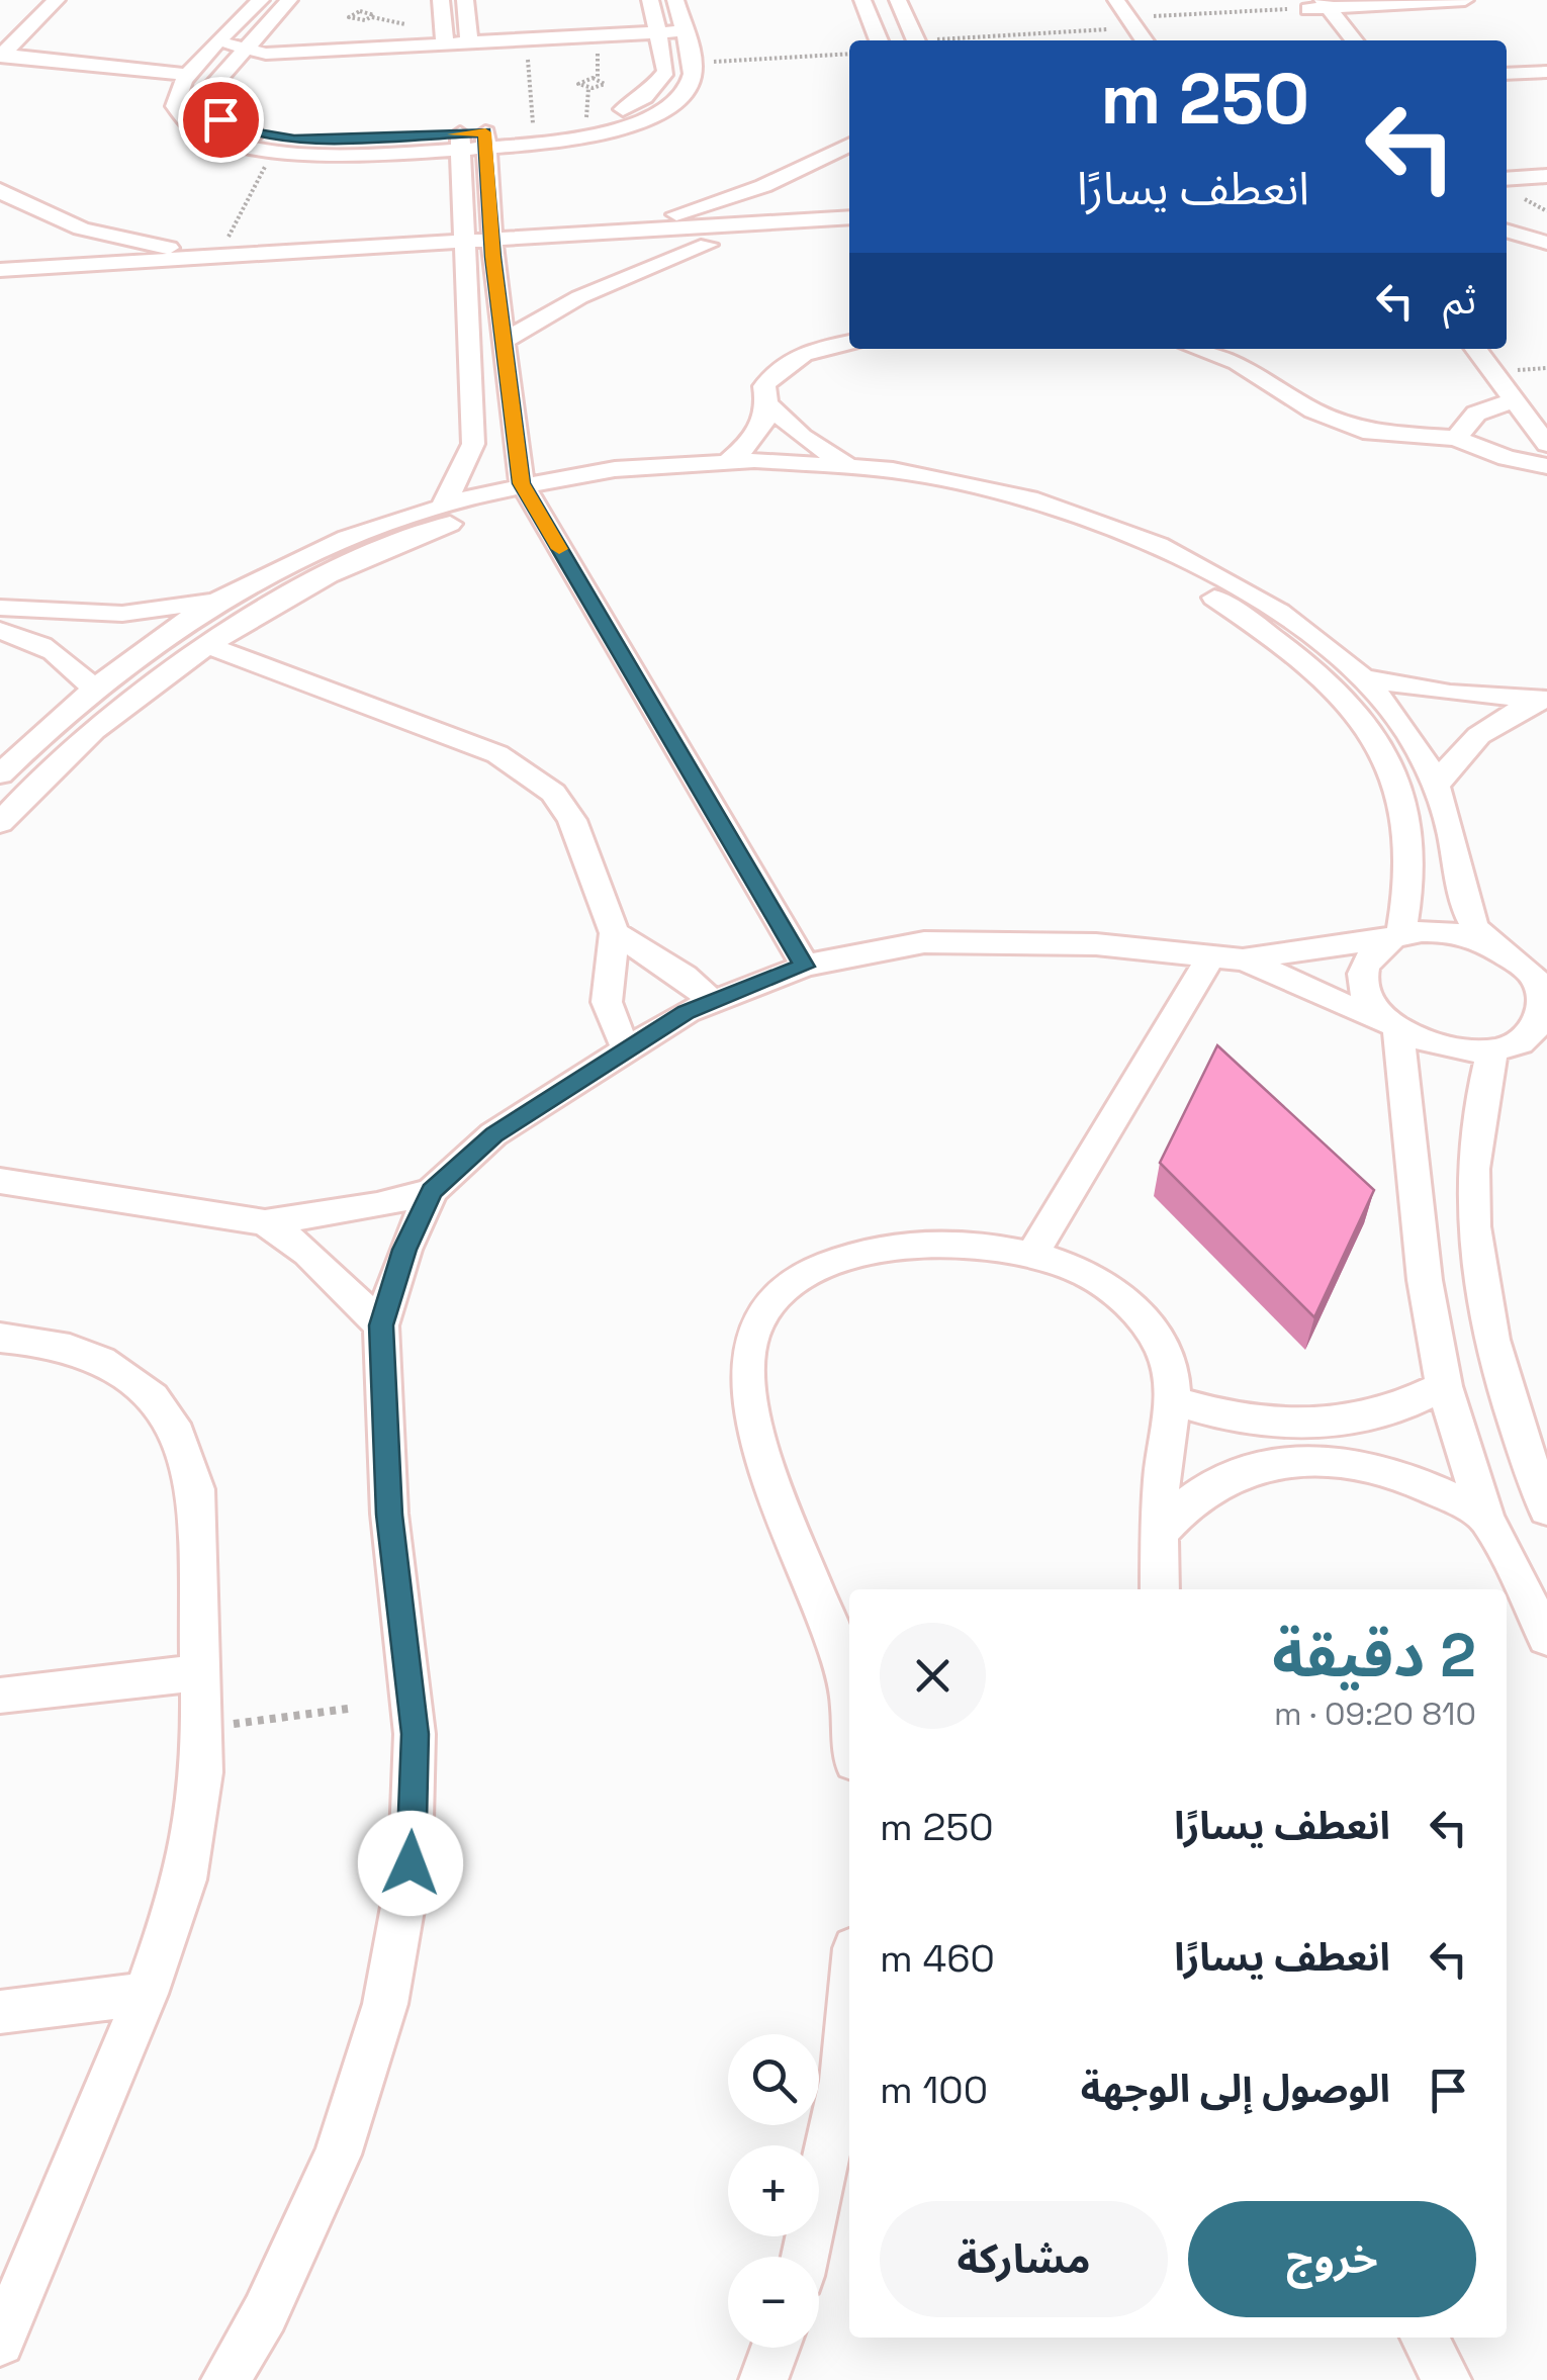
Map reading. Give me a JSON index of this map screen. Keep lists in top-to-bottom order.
{
  "page": {
    "turn": ["250 m", "انعطف يسارًا"],
    "then": "ثم",
    "heading": ["2 دقيقة", "810 m · 09:20"],
    "list": [
      {
        "name": "انعطف يسارًا",
        "value": "250 m"
      },
      {
        "name": "انعطف يسارًا",
        "value": "460 m"
      },
      {
        "name": "الوصول إلى الوجهة",
        "value": "100 m"
      }
    ],
    "map_buttons": ["+", "−"],
    "buttons": ["خروج", "مشاركة"]
  }
}
